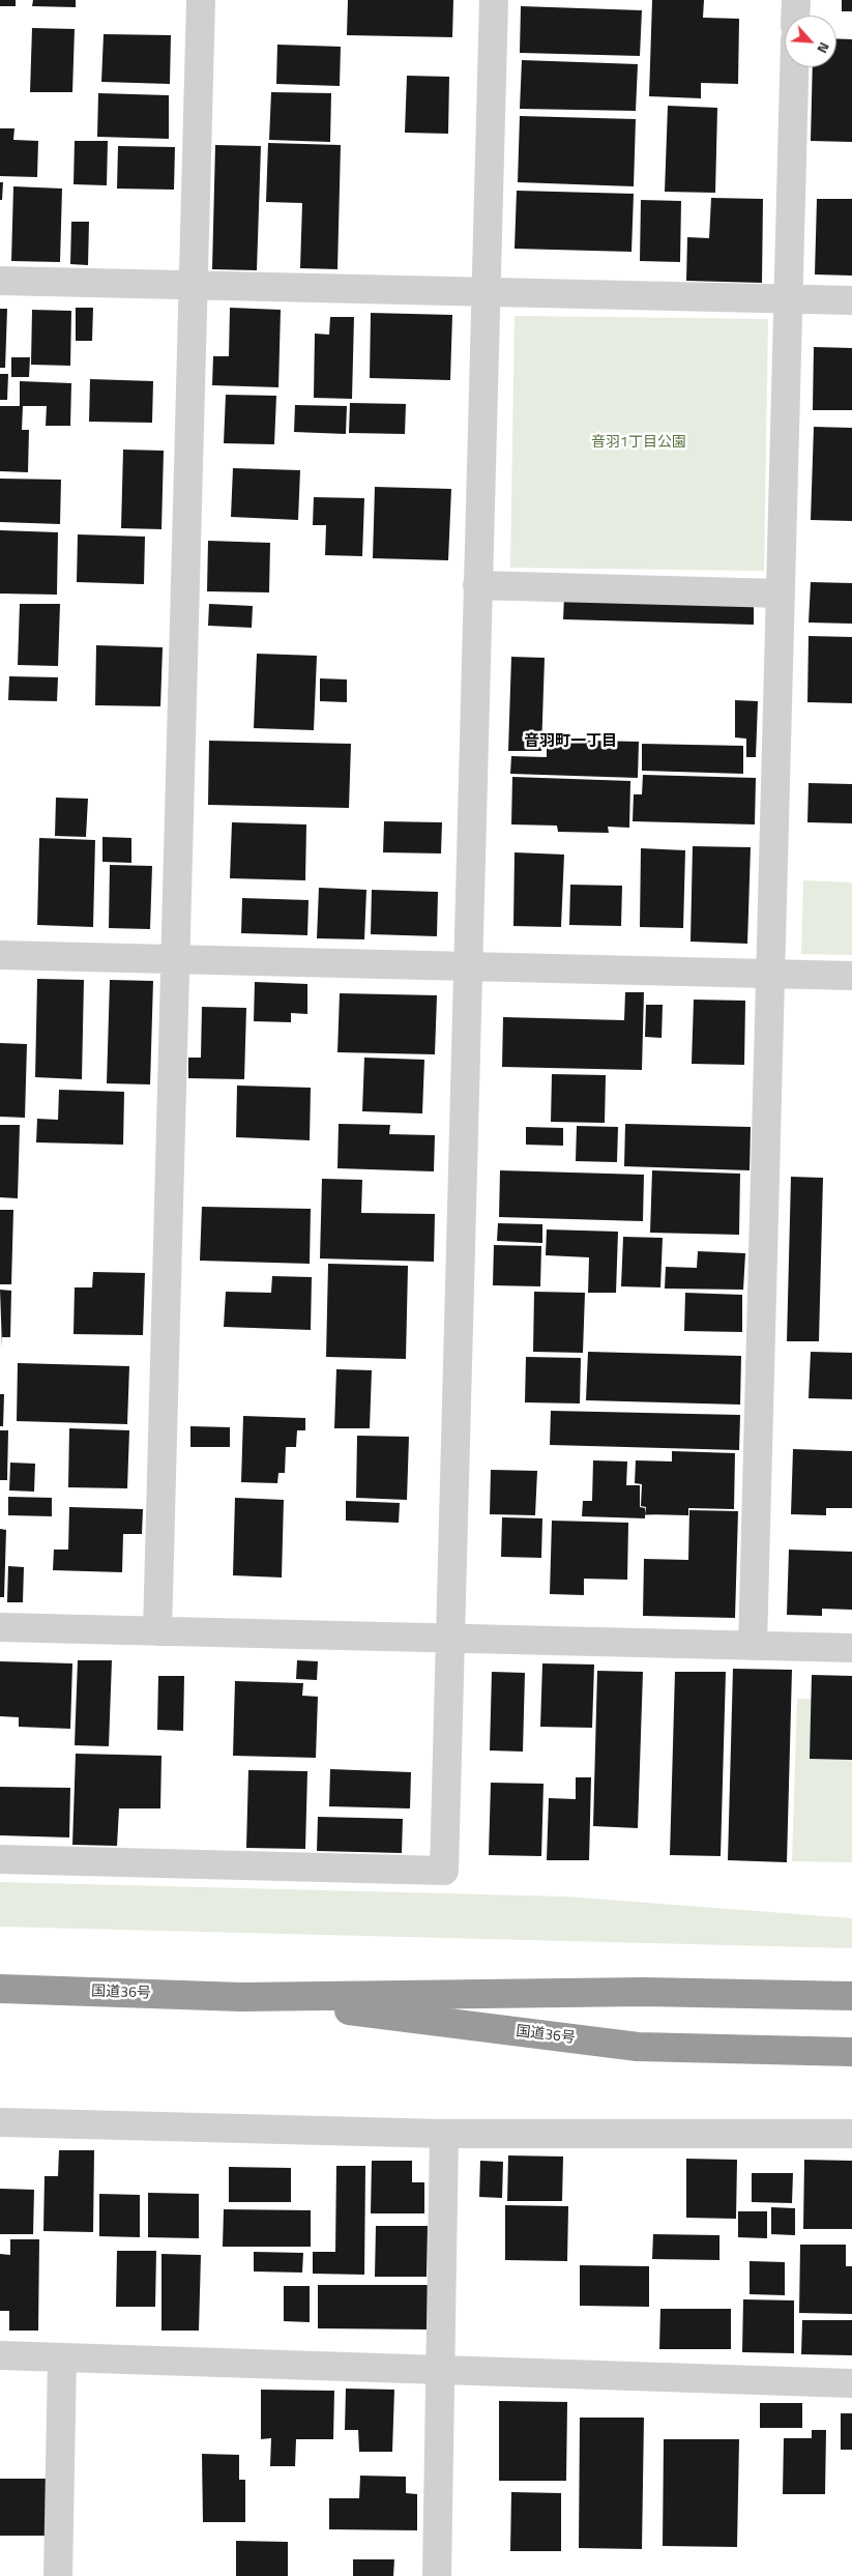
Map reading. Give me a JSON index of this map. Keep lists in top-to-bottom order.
{
  "streets": {
    "highway": ["国道36号"]
  },
  "districts": ["音羽町一丁目"],
  "parks": ["音羽1丁目公園"],
  "north": "bottom right"
}
